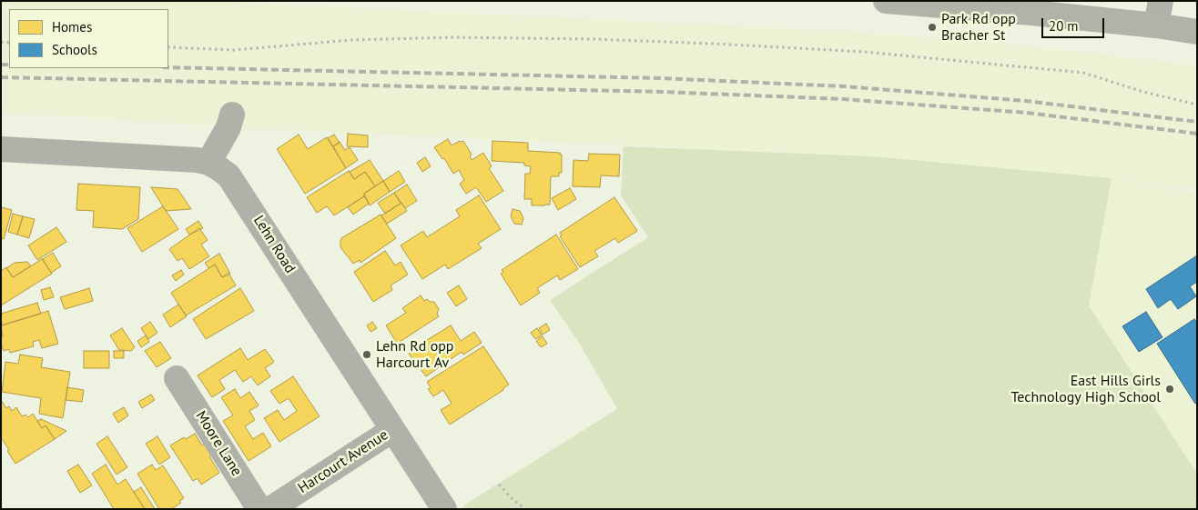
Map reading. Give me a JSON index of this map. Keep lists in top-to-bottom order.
{
  "streets": {
    "street": ["Lehn Road", "Moore Lane", "Harcourt Avenue"]
  },
  "crossings": [
    ["Lehn Road", "Harcourt Avenue"]
  ],
  "places": ["Park Rd opp Bracher St", "Lehn Rd opp Harcourt Av", "East Hills Girls Technology High School"],
  "legend": ["Homes", "Schools"],
  "scale_bar": "20 m"
}
